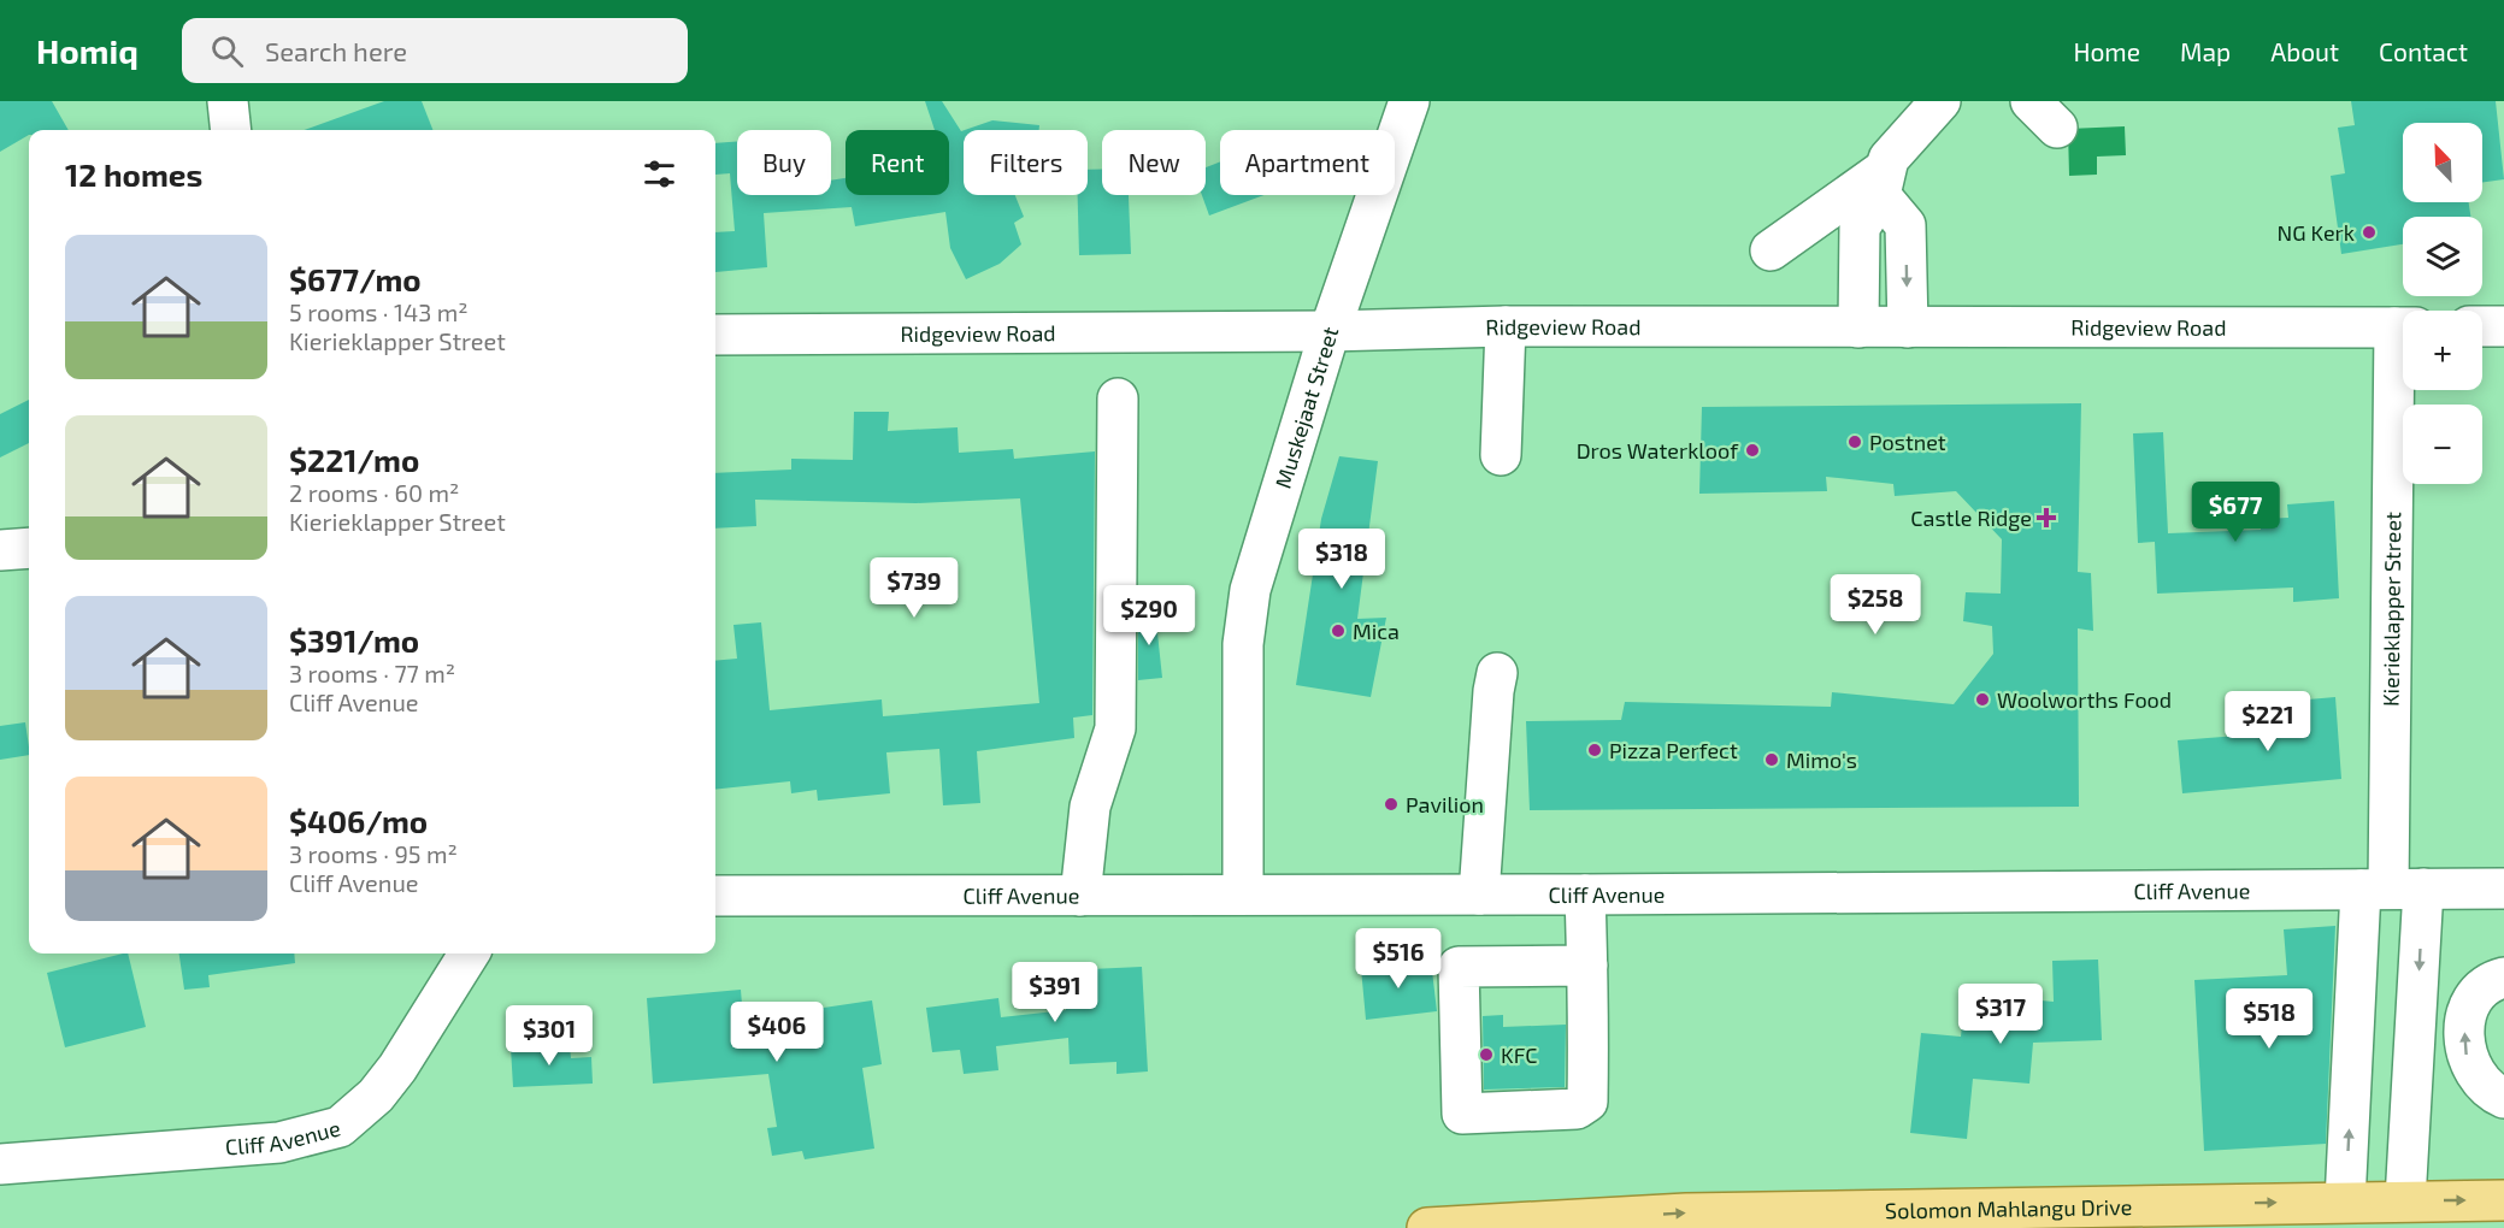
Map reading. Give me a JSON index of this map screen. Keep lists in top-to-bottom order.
{
  "streets": {
    "main road": ["Solomon Mahlangu Drive"],
    "street": [
      "Ridgeview Road",
      "Muskejaat Street",
      "Kierieklapper Street",
      "Cliff Avenue"
    ]
  },
  "crossings": [
    ["Ridgeview Road", "Muskejaat Street"],
    ["Muskejaat Street", "Cliff Avenue"],
    ["Kierieklapper Street", "Cliff Avenue"],
    ["Kierieklapper Street", "Solomon Mahlangu Drive"]
  ],
  "one_way": ["Solomon Mahlangu Drive"],
  "places": {
    "other": [
      "NG Kerk",
      "Postnet",
      "Dros Waterkloof",
      "Mica",
      "Woolworths Food",
      "Pizza Perfect",
      "Mimo's",
      "Pavilion",
      "KFC"
    ],
    "health": ["Castle Ridge"]
  },
  "north": "top left",
  "page": {
    "header": "Homiq",
    "search": "Search here",
    "nav": [
      "Home",
      "Map",
      "About",
      "Contact"
    ],
    "map_buttons": ["+", "−"],
    "chip": [
      "Buy",
      "Rent",
      "Filters",
      "New",
      "Apartment"
    ],
    "heading": "12 homes",
    "list": [
      {
        "name": "$677/mo",
        "note": "5 rooms · 143 m² · Kierieklapper Street"
      },
      {
        "name": "$221/mo",
        "note": "2 rooms · 60 m² · Kierieklapper Street"
      },
      {
        "name": "$391/mo",
        "note": "3 rooms · 77 m² · Cliff Avenue"
      },
      {
        "name": "$406/mo",
        "note": "3 rooms · 95 m² · Cliff Avenue"
      }
    ],
    "price": [
      "$677",
      "$318",
      "$739",
      "$258",
      "$290",
      "$221",
      "$516",
      "$391",
      "$317",
      "$518",
      "$406",
      "$301"
    ]
  }
}
